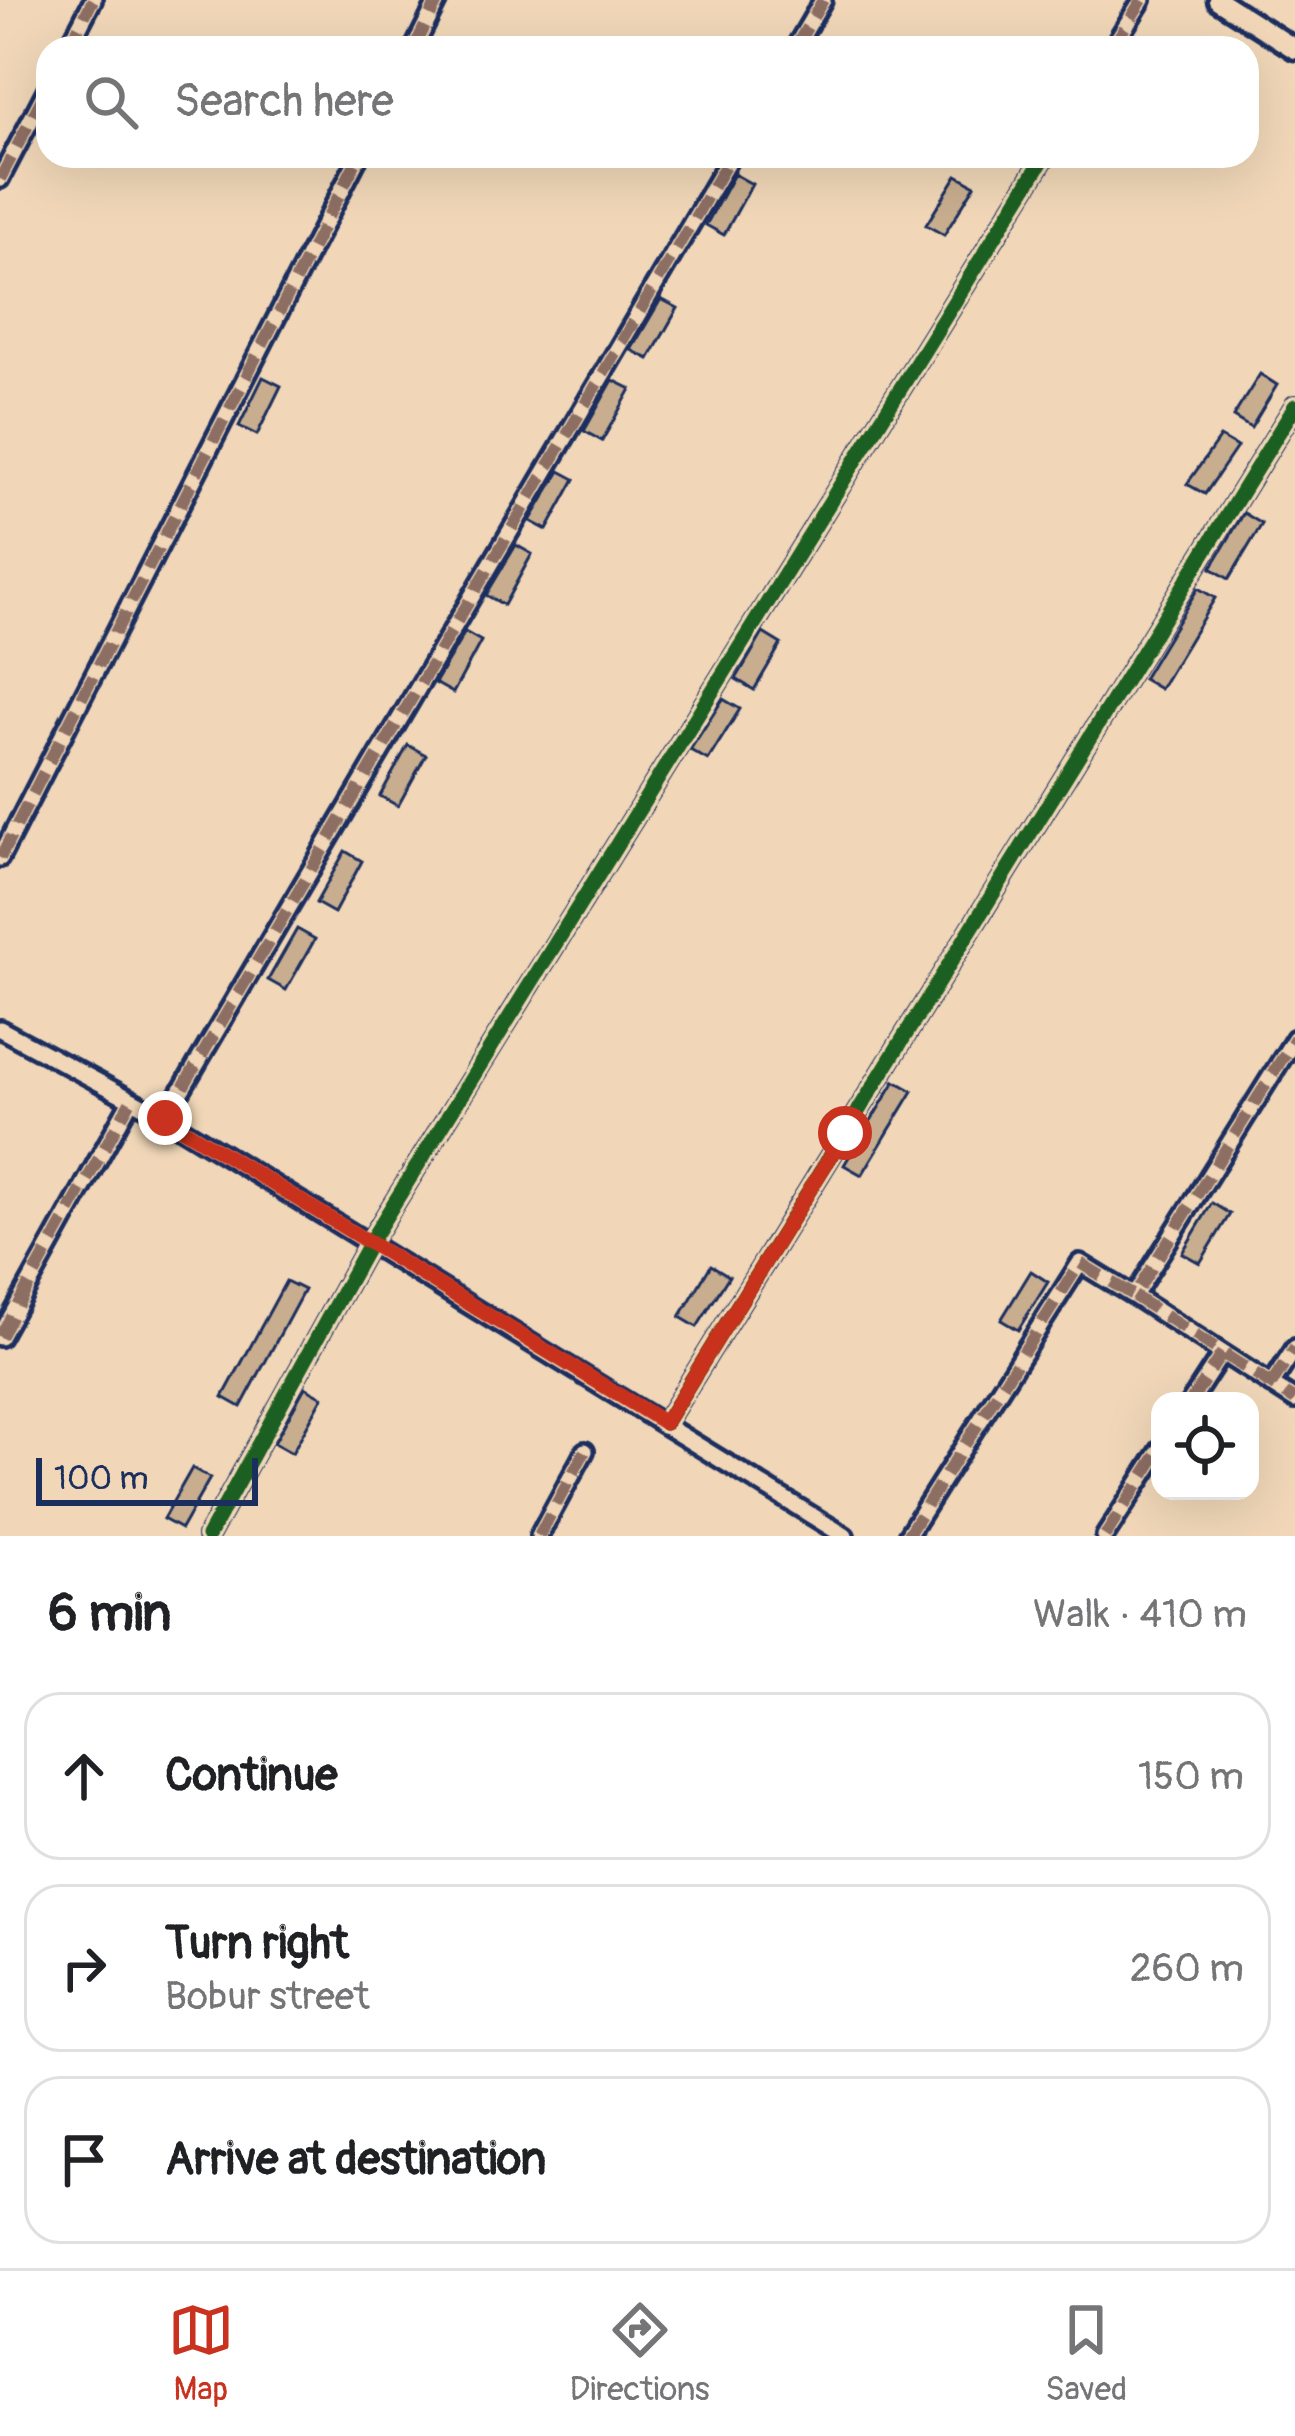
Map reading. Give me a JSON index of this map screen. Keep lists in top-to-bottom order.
{
  "scale_bar": "100 m",
  "page": {
    "search": "Search here",
    "scale": "100 m",
    "heading": ["6 min", "Walk · 410 m"],
    "list": [
      ["Continue", "150 m"],
      ["Turn right", "Bobur street", "260 m"],
      "Arrive at destination"
    ],
    "nav": ["Map", "Directions", "Saved"]
  }
}
